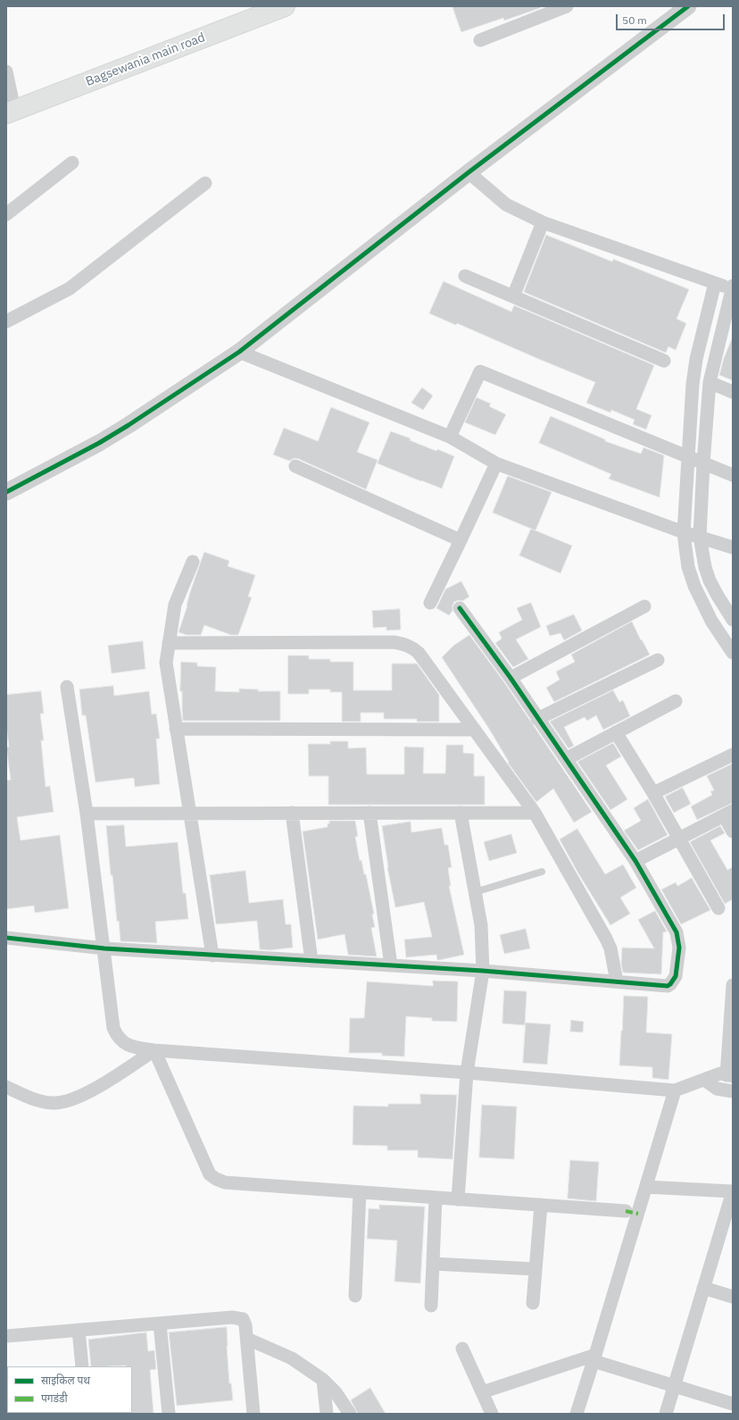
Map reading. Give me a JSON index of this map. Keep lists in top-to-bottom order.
{
  "streets": {
    "main road": ["Bagsewania main road"]
  },
  "legend": ["साइकिल पथ", "पगडंडी"],
  "scale_bar": "50 m"
}
